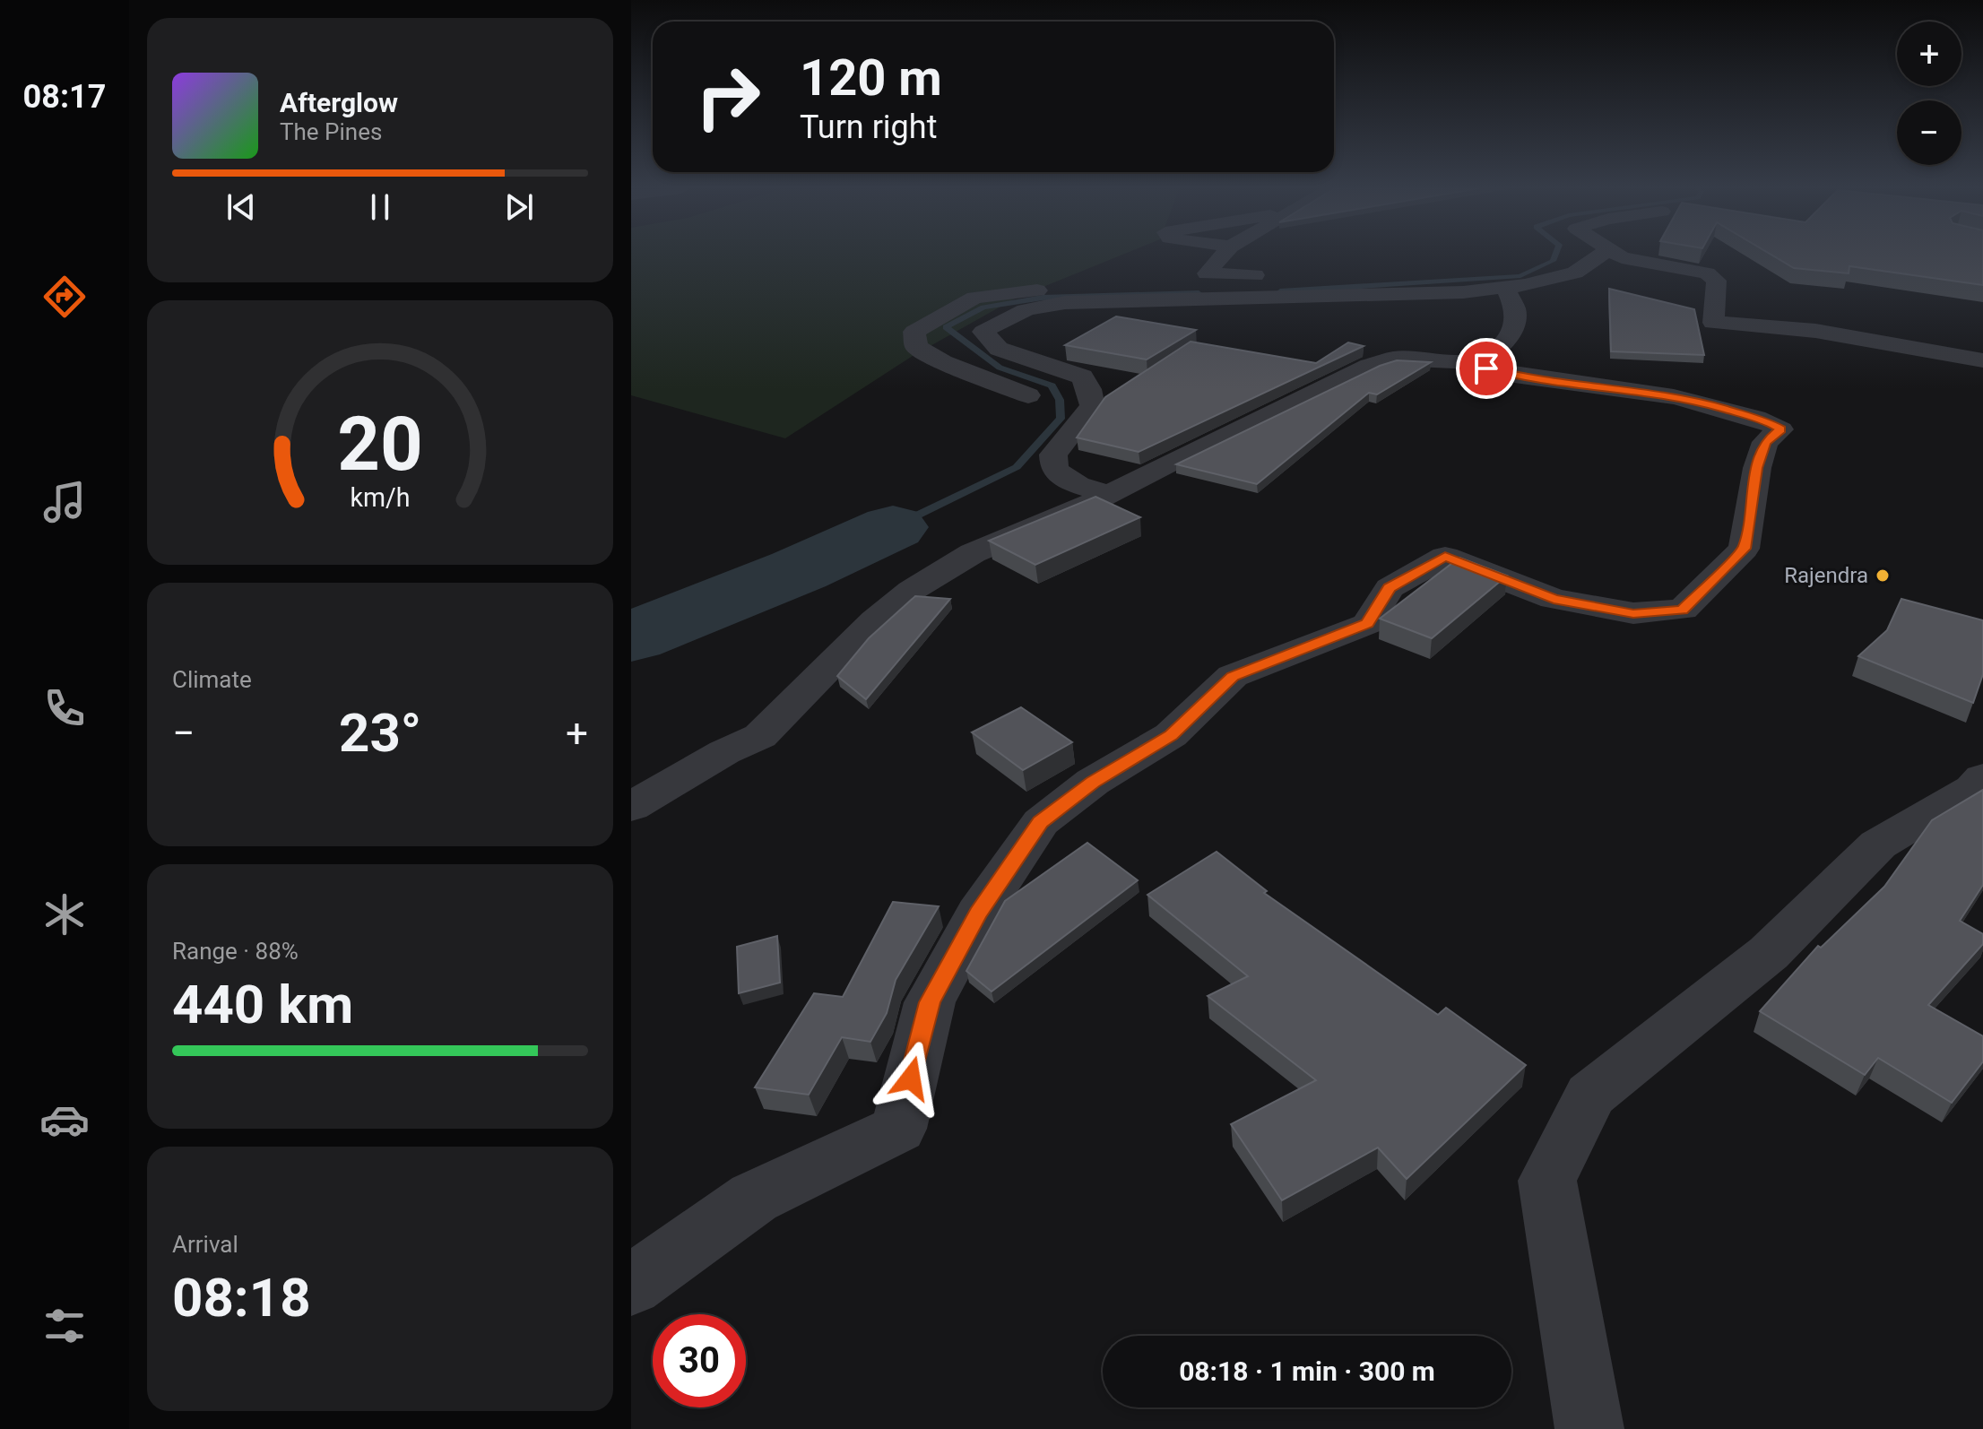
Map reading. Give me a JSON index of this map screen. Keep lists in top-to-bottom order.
{
  "places": ["Rajendra"],
  "page": {
    "tabs": "08:17",
    "map_buttons": ["+", "−"],
    "turn": ["120 m", "Turn right"],
    "song": ["Afterglow", "The Pines"],
    "tile": [
      "Climate",
      ["Range · 88%", "440 km"],
      ["Arrival", "08:18"]
    ],
    "heat": ["−", "23°", "+"],
    "limit": "30",
    "trip": "08:18 · 1 min · 300 m",
    "gauge": ["20", "km/h"]
  }
}
